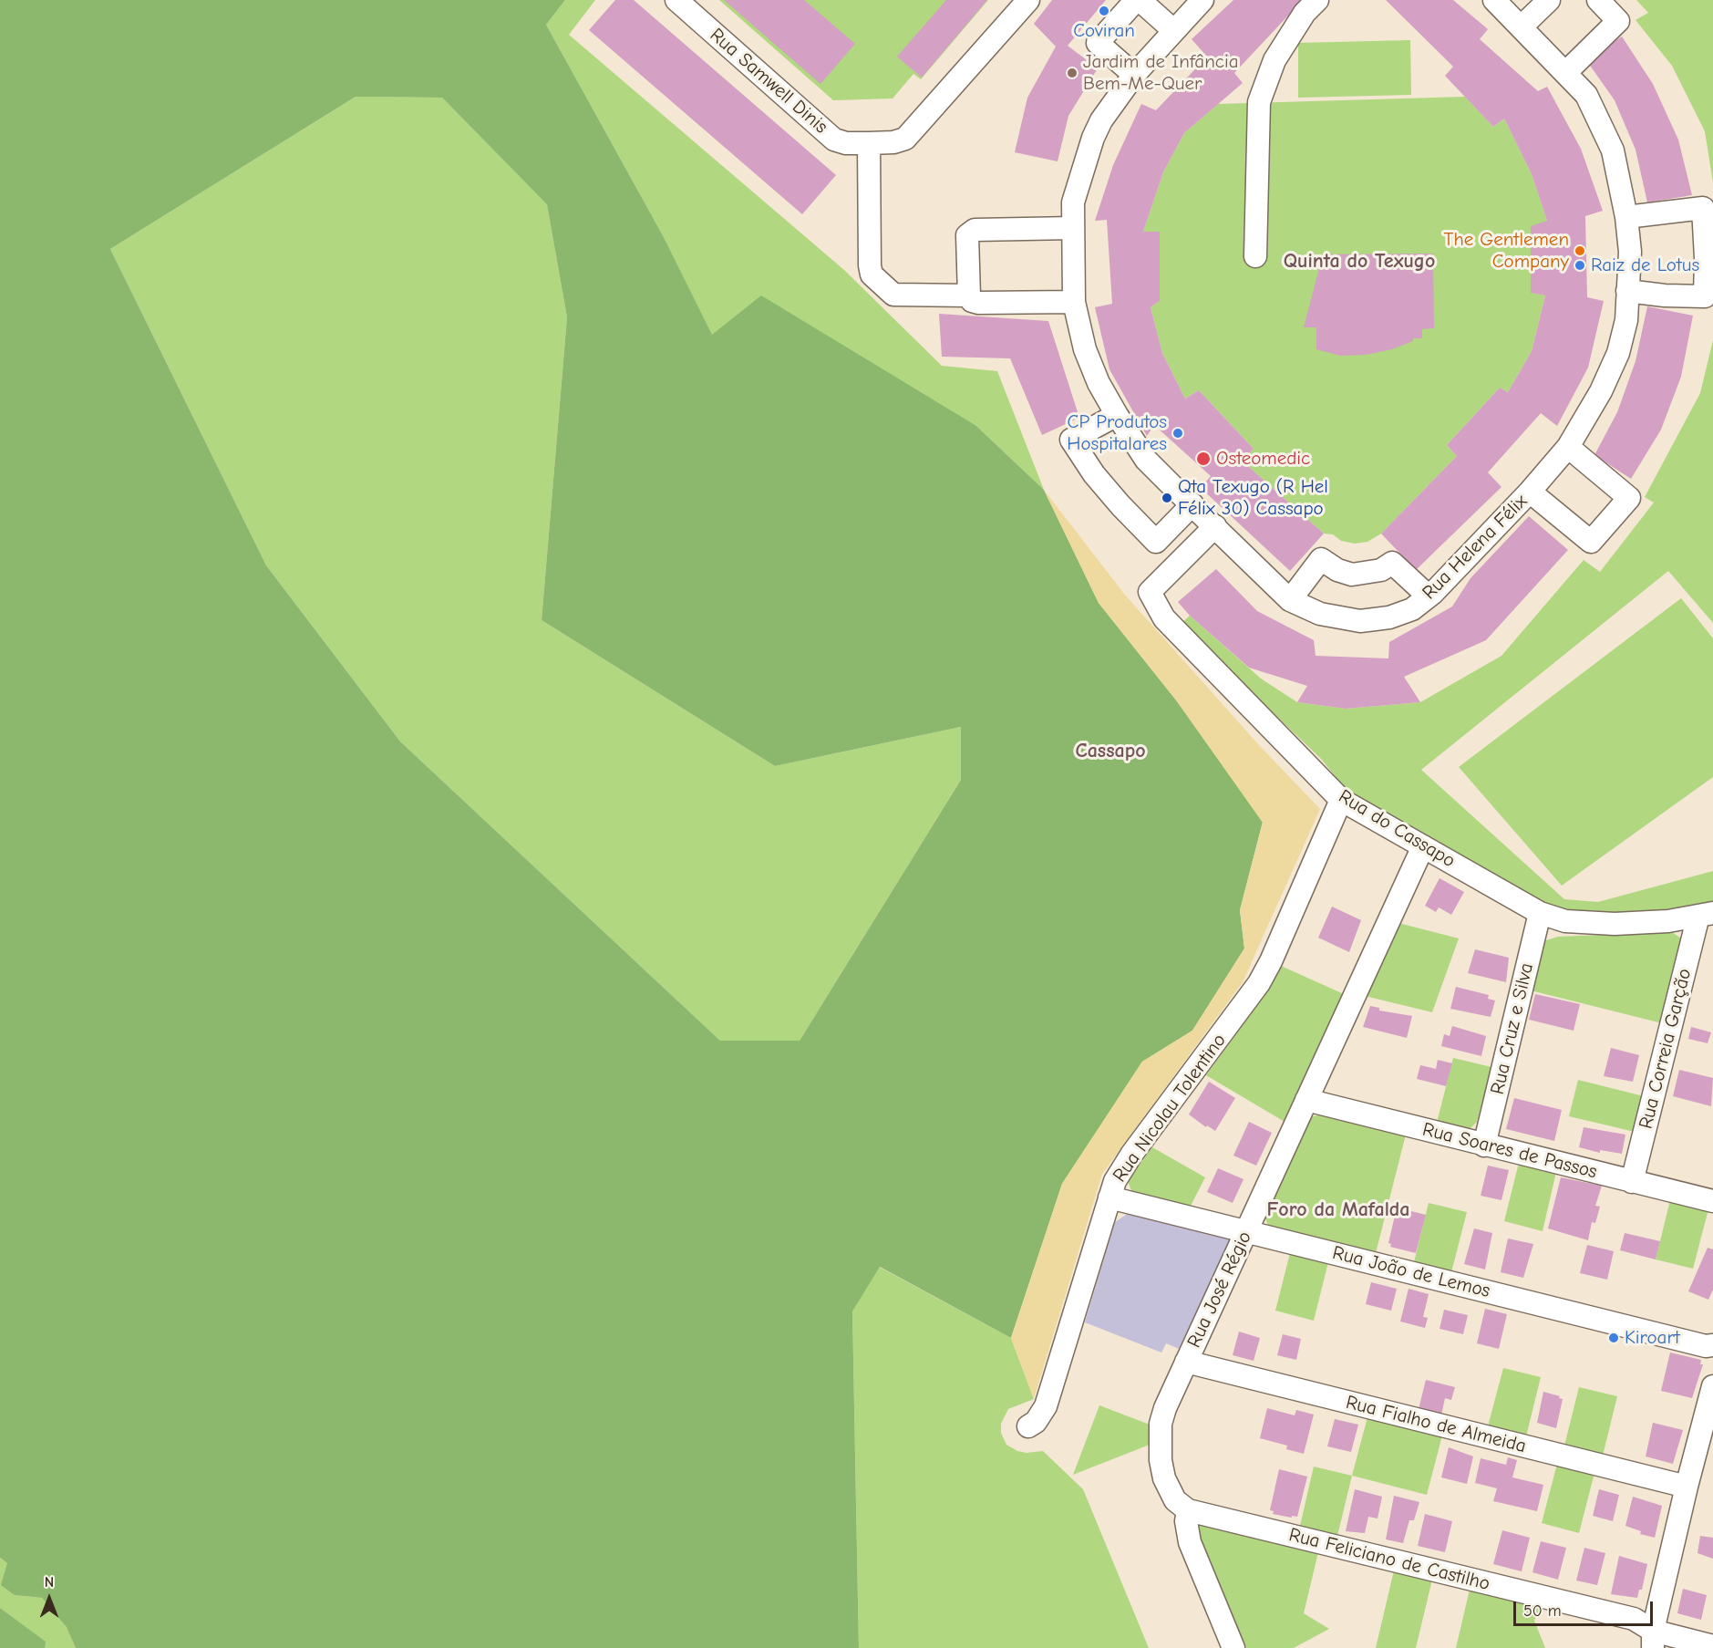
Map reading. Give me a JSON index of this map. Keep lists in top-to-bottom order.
{
  "streets": {
    "street": [
      "Rua Samwell Dinis",
      "Rua Helena Félix",
      "Rua do Cassapo",
      "Rua Cruz e Silva",
      "Rua Correia Garção",
      "Rua Nicolau Tolentino",
      "Rua Soares de Passos",
      "Rua João de Lemos",
      "Rua José Régio",
      "Rua Fialho de Almeida",
      "Rua Feliciano de Castilho"
    ]
  },
  "crossings": [
    ["Rua Helena Félix", "Rua do Cassapo"],
    ["Rua do Cassapo", "Rua Cruz e Silva"],
    ["Rua do Cassapo", "Rua Correia Garção"],
    ["Rua do Cassapo", "Rua Nicolau Tolentino"],
    ["Rua do Cassapo", "Rua José Régio"],
    ["Rua Cruz e Silva", "Rua Soares de Passos"],
    ["Rua Correia Garção", "Rua Soares de Passos"],
    ["Rua Nicolau Tolentino", "Rua João de Lemos"],
    ["Rua Soares de Passos", "Rua José Régio"],
    ["Rua João de Lemos", "Rua José Régio"],
    ["Rua José Régio", "Rua Fialho de Almeida"],
    ["Rua José Régio", "Rua Feliciano de Castilho"]
  ],
  "districts": ["Quinta do Texugo", "Cassapo", "Foro da Mafalda"],
  "places": [
    "Coviran",
    "Jardim de Infância Bem-Me-Quer",
    "The Gentlemen Company",
    "Raiz de Lotus",
    "CP Produtos Hospitalares",
    "Osteomedic",
    "Qta Texugo (R Hel Félix 30) Cassapo",
    "Kiroart"
  ],
  "scale_bar": "50 m",
  "north": "top"
}
